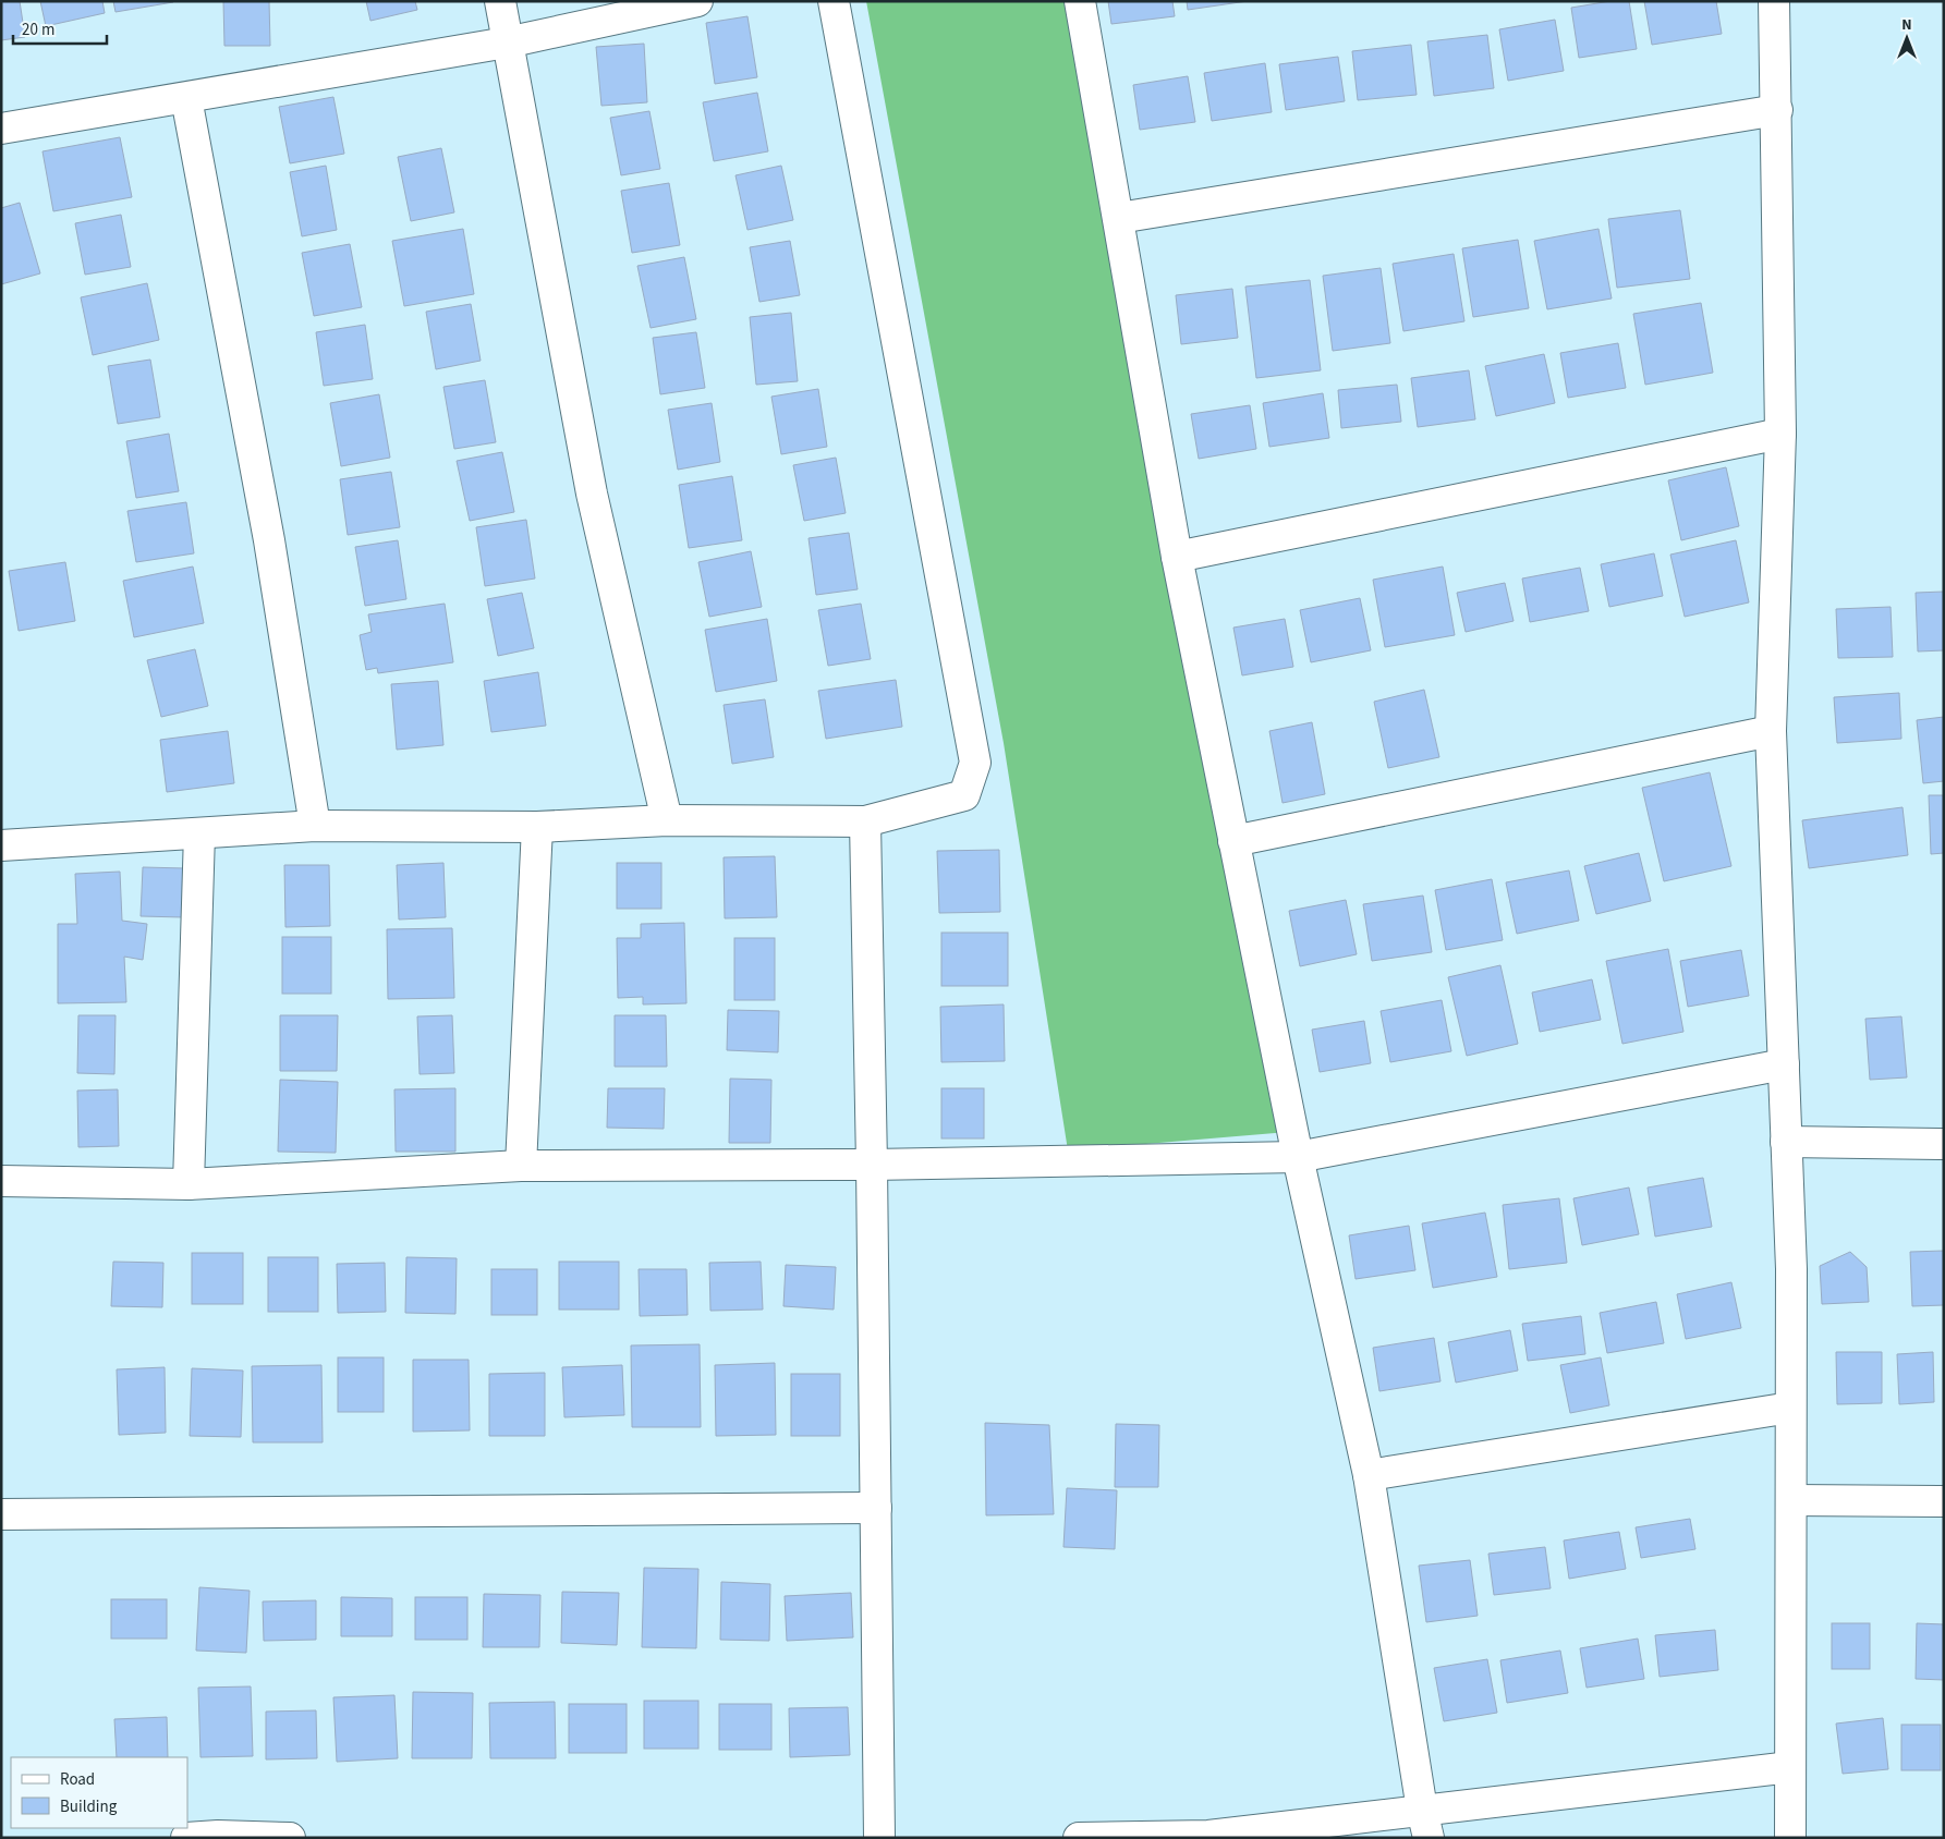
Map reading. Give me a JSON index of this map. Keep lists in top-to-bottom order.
{
  "legend": ["Road", "Building"],
  "scale_bar": "20 m",
  "north": "top"
}
